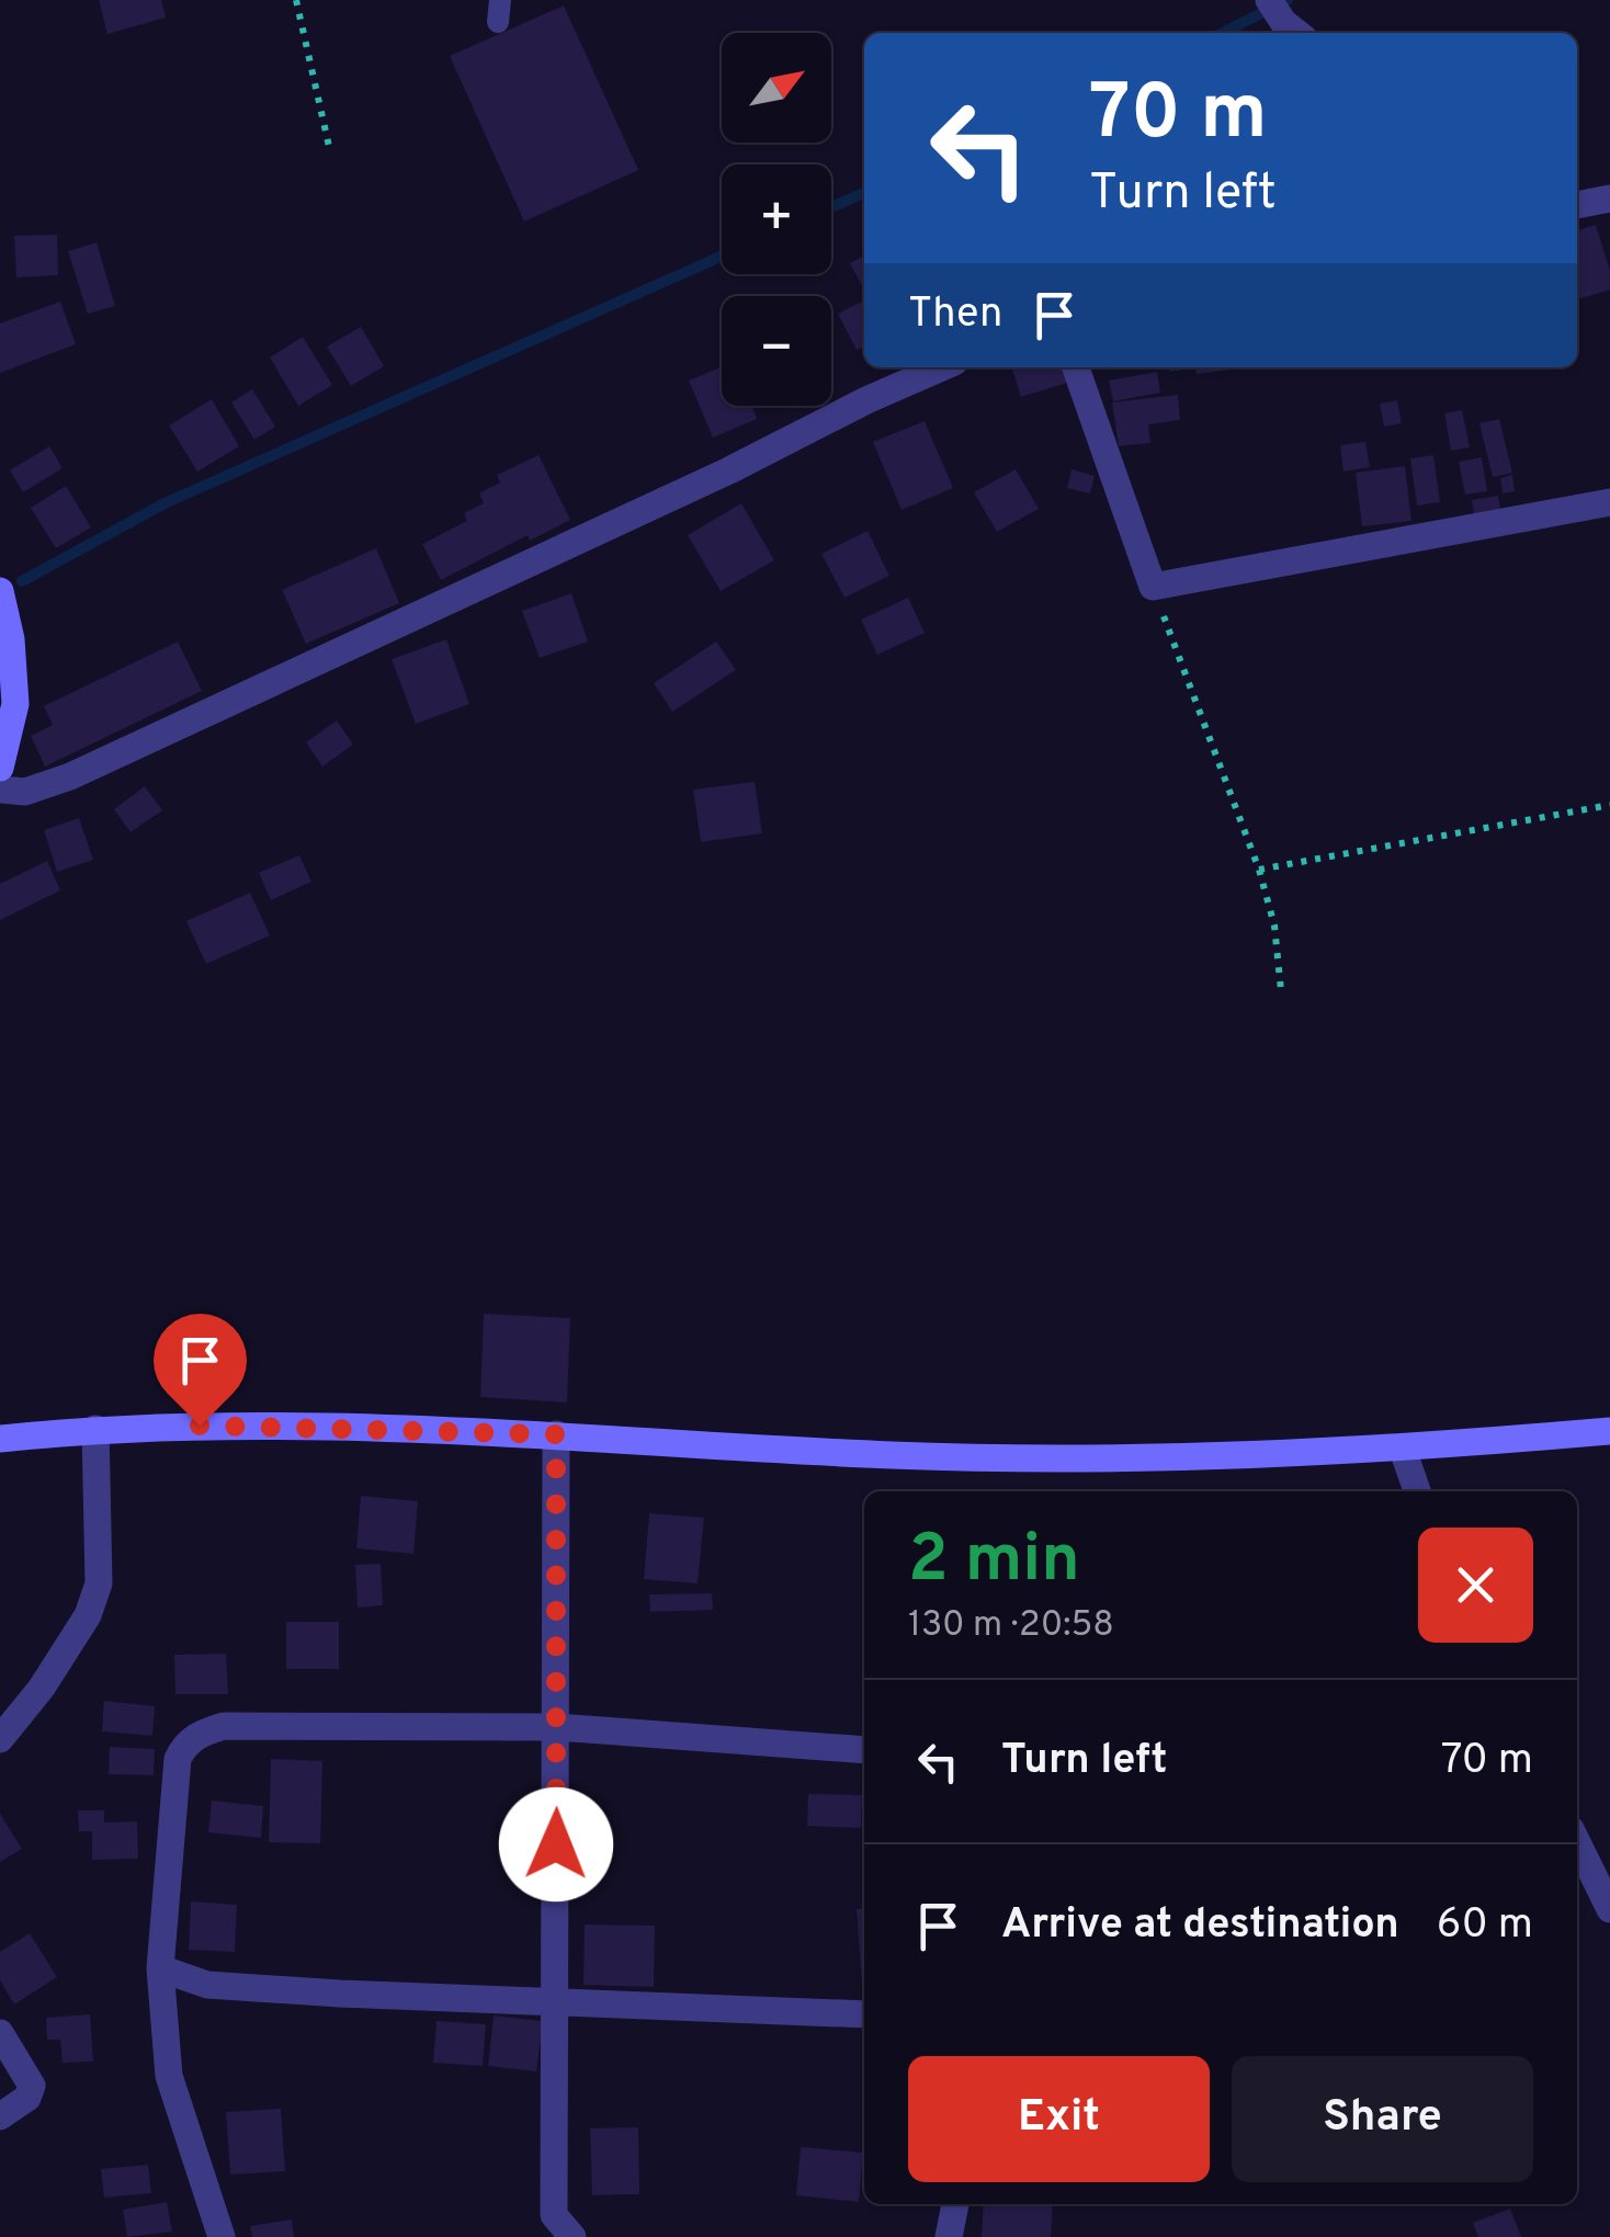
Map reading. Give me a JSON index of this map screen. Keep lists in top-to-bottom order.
{
  "north": "top right",
  "page": {
    "map_buttons": ["+", "−"],
    "turn": ["70 m", "Turn left"],
    "then": "Then",
    "heading": ["2 min", "130 m · 20:58"],
    "list": [
      {
        "name": "Turn left",
        "value": "70 m"
      },
      {
        "name": "Arrive at destination",
        "value": "60 m"
      }
    ],
    "buttons": ["Exit", "Share"]
  }
}
